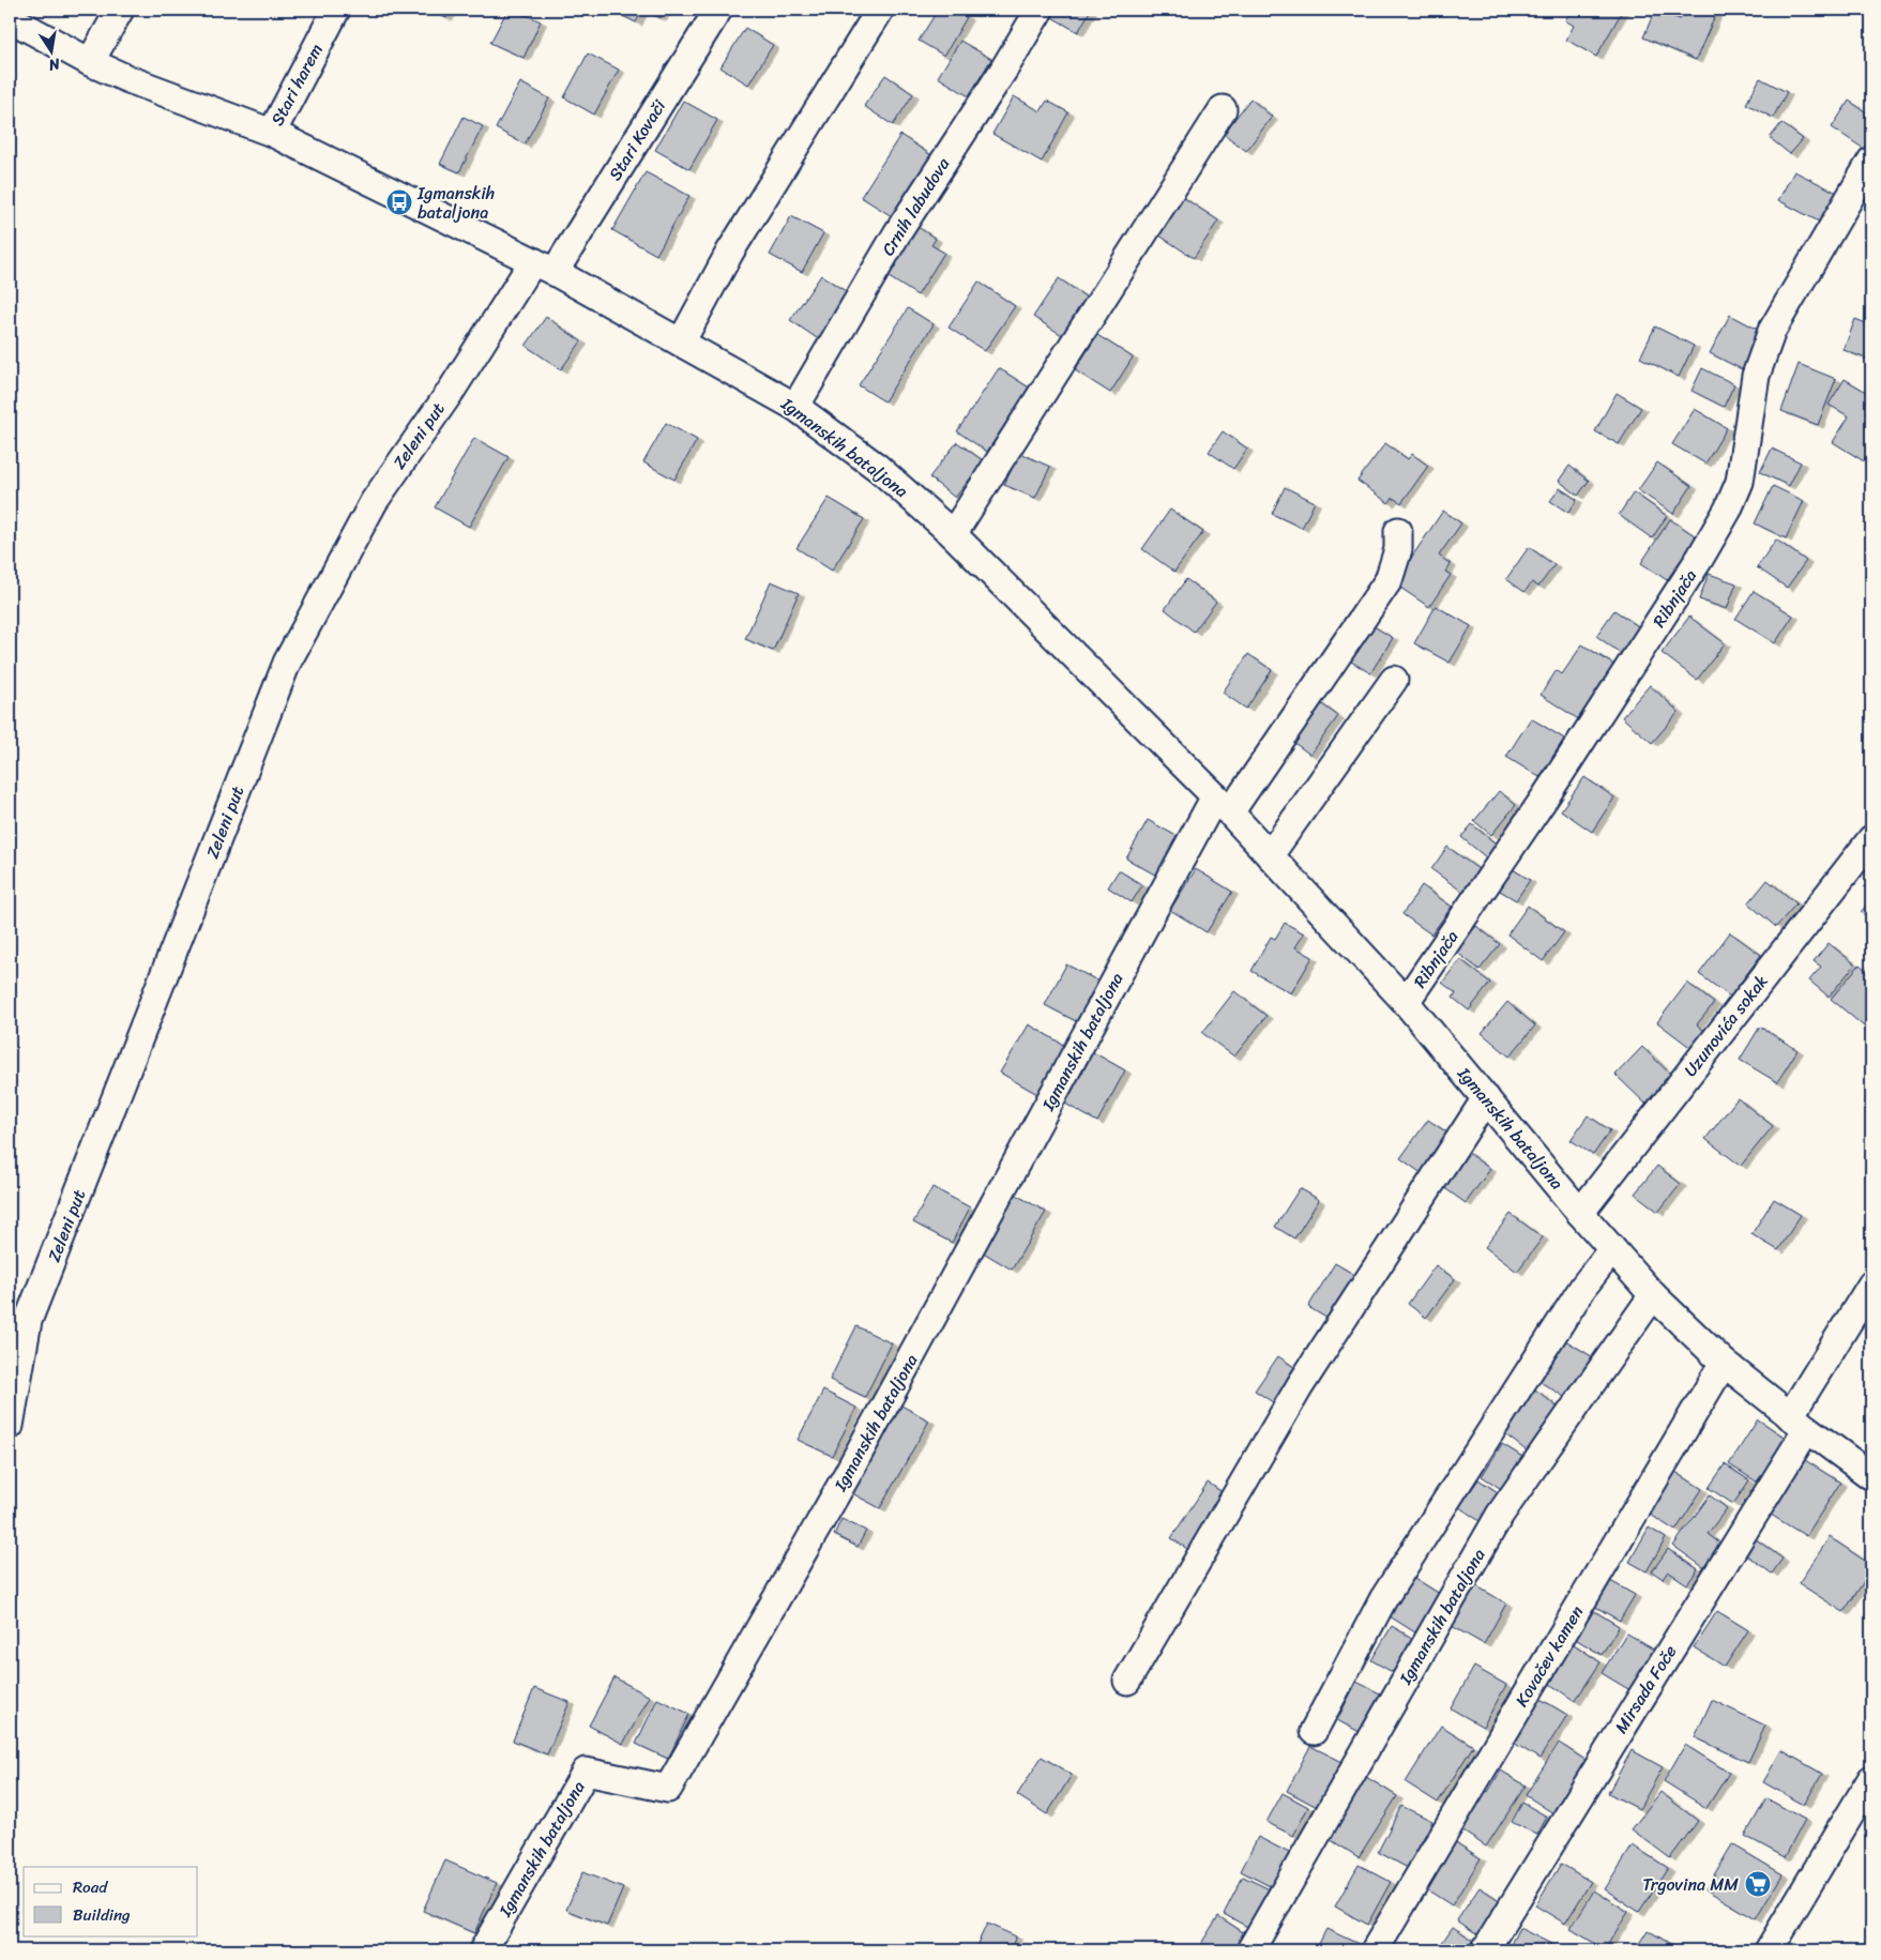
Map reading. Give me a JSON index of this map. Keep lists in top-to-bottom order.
{
  "streets": {
    "street": [
      "Stari harem",
      "Stari Kovači",
      "Crnih labudova",
      "Zeleni put",
      "Igmanskih bataljona",
      "Ribnjača",
      "Uzunovića sokak",
      "Kovačev kamen",
      "Mirsada Foče"
    ]
  },
  "crossings": [
    ["Stari harem", "Igmanskih bataljona"],
    ["Stari Kovači", "Zeleni put"],
    ["Stari Kovači", "Igmanskih bataljona"],
    ["Crnih labudova", "Igmanskih bataljona"],
    ["Zeleni put", "Igmanskih bataljona"],
    ["Igmanskih bataljona", "Ribnjača"],
    ["Igmanskih bataljona", "Uzunovića sokak"],
    ["Igmanskih bataljona", "Kovačev kamen"],
    ["Igmanskih bataljona", "Mirsada Foče"]
  ],
  "places": {
    "bus stop": ["Igmanskih bataljona"],
    "supermarket": ["Trgovina MM"]
  },
  "legend": ["Road", "Building"],
  "north": "bottom"
}
